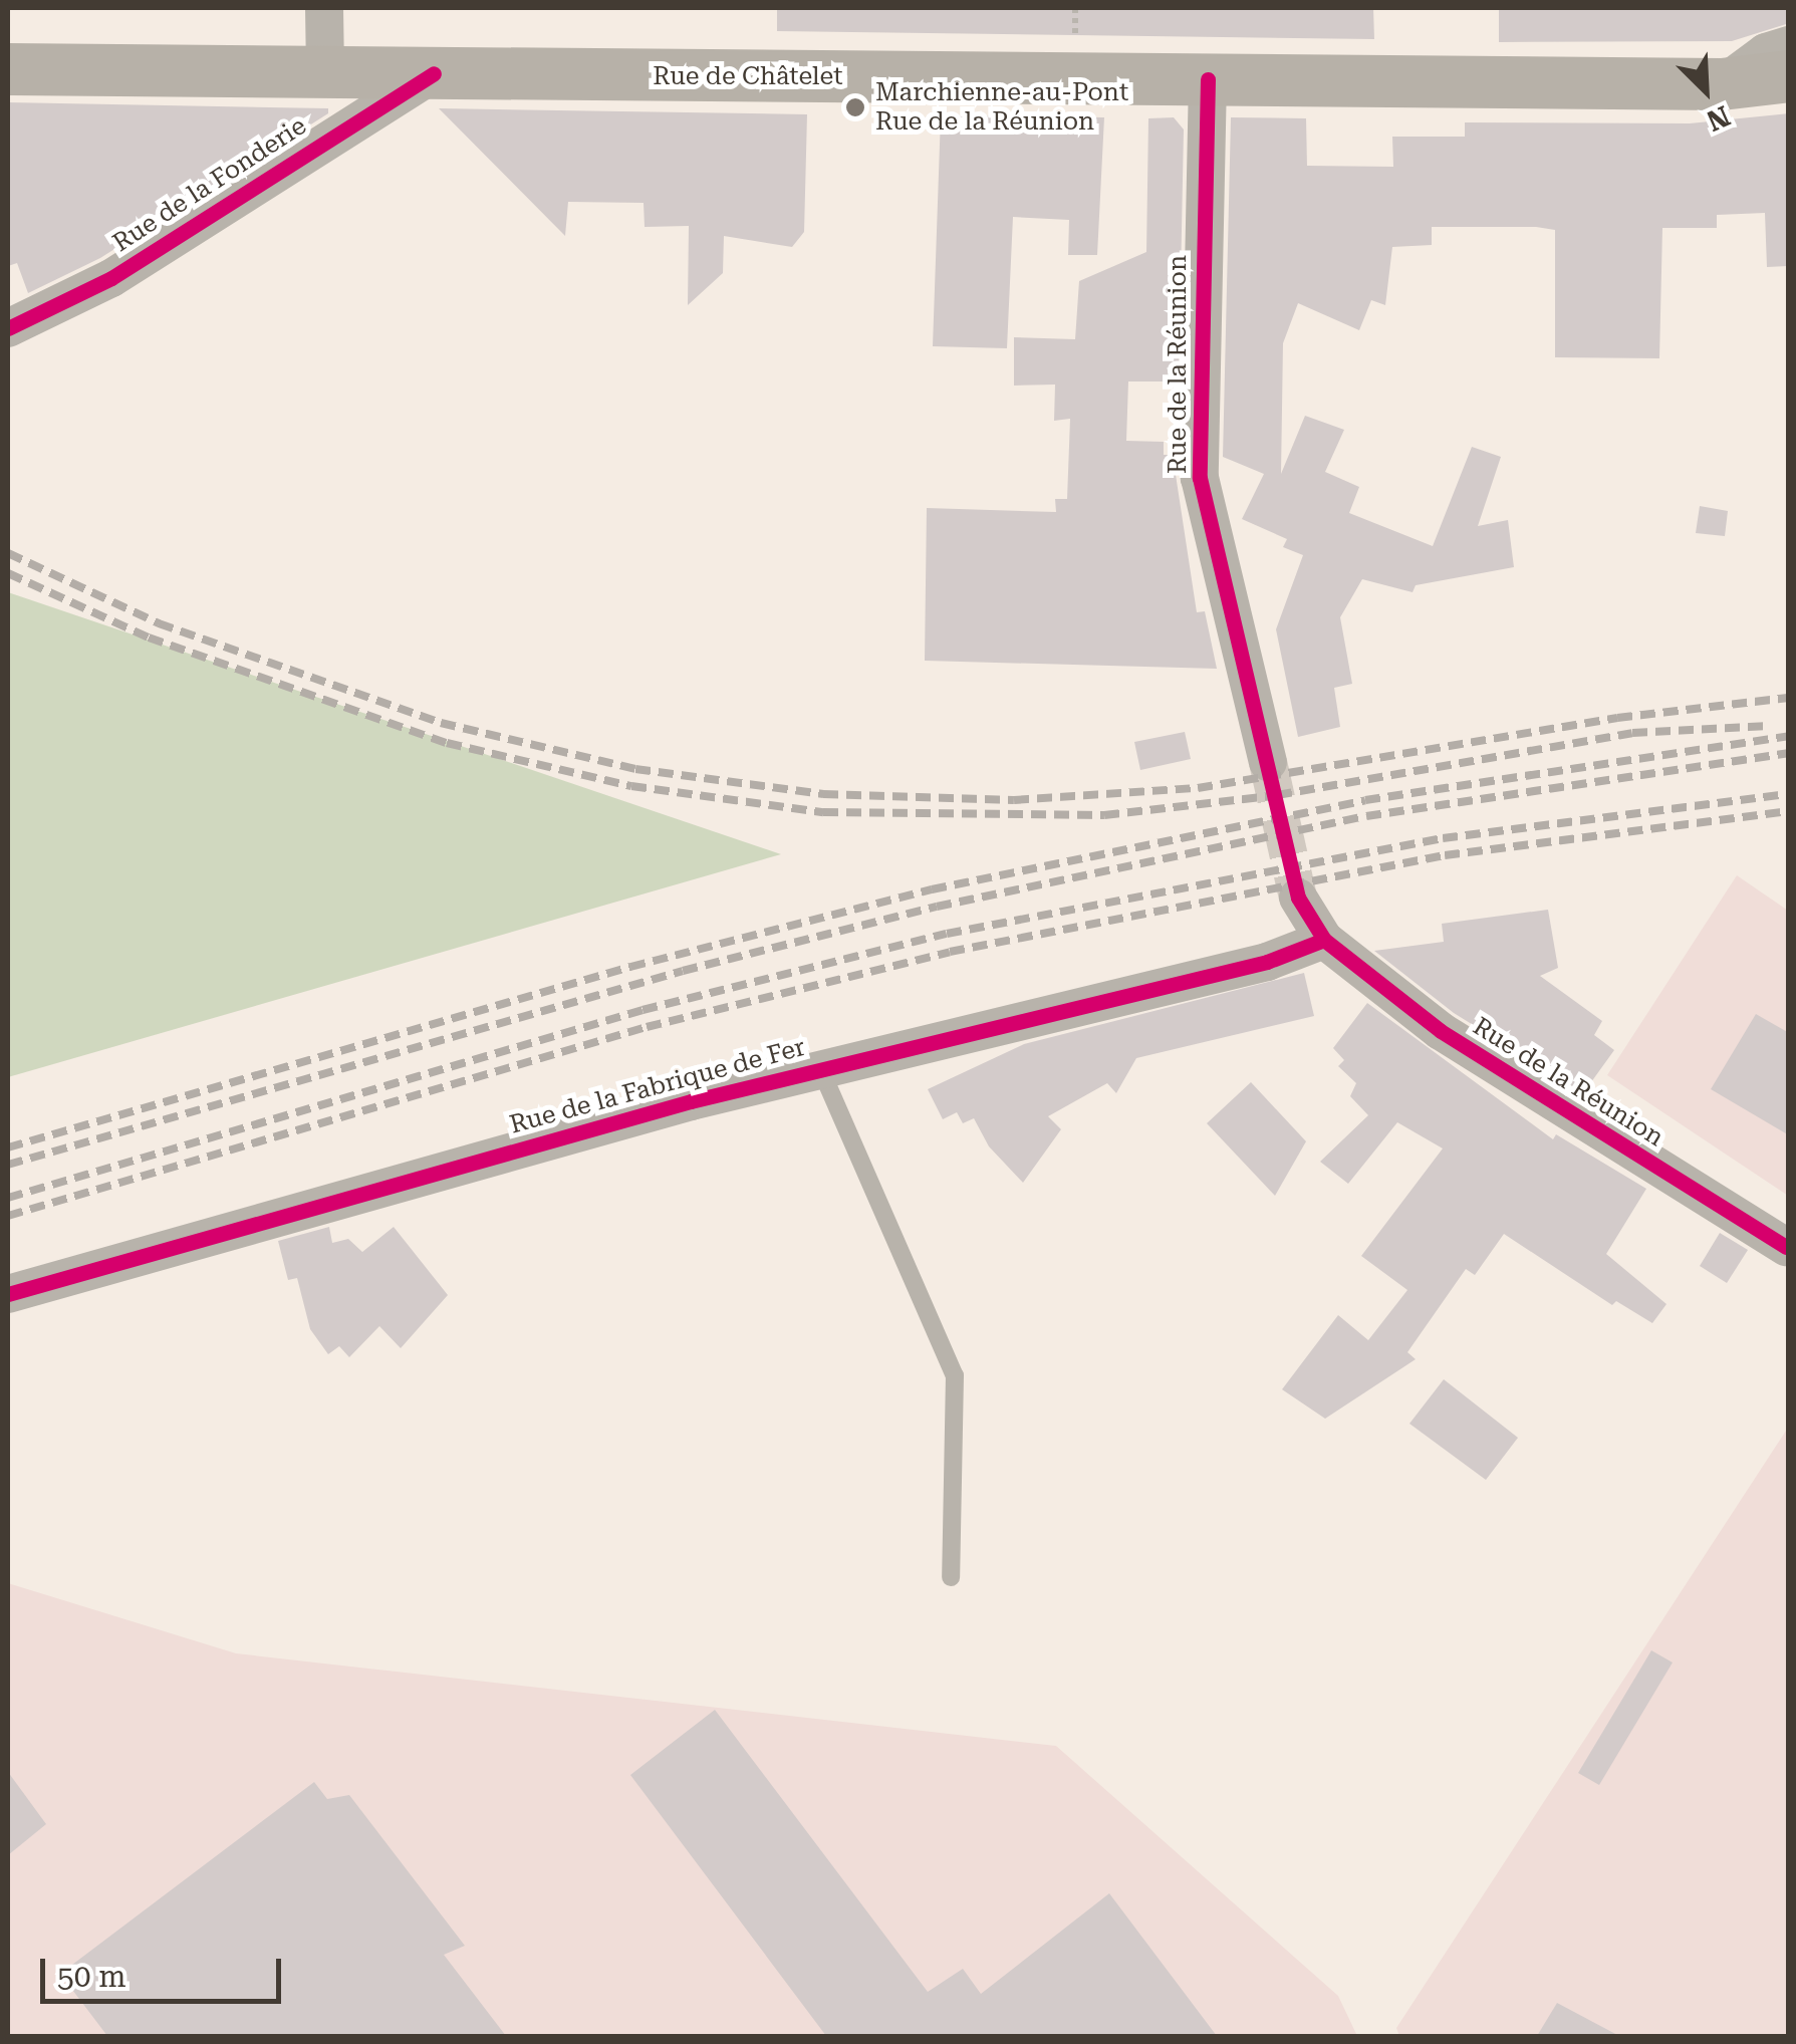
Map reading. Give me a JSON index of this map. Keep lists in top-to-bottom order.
{
  "streets": {
    "main road": ["Rue de Châtelet"],
    "street": ["Rue de la Fonderie", "Rue de la Réunion", "Rue de la Fabrique de Fer"]
  },
  "crossings": [
    ["Rue de Châtelet", "Rue de la Fonderie"],
    ["Rue de Châtelet", "Rue de la Réunion"],
    ["Rue de la Réunion", "Rue de la Fabrique de Fer"]
  ],
  "places": ["Marchienne-au-Pont Rue de la Réunion"],
  "scale_bar": "50 m",
  "north": "bottom right"
}
